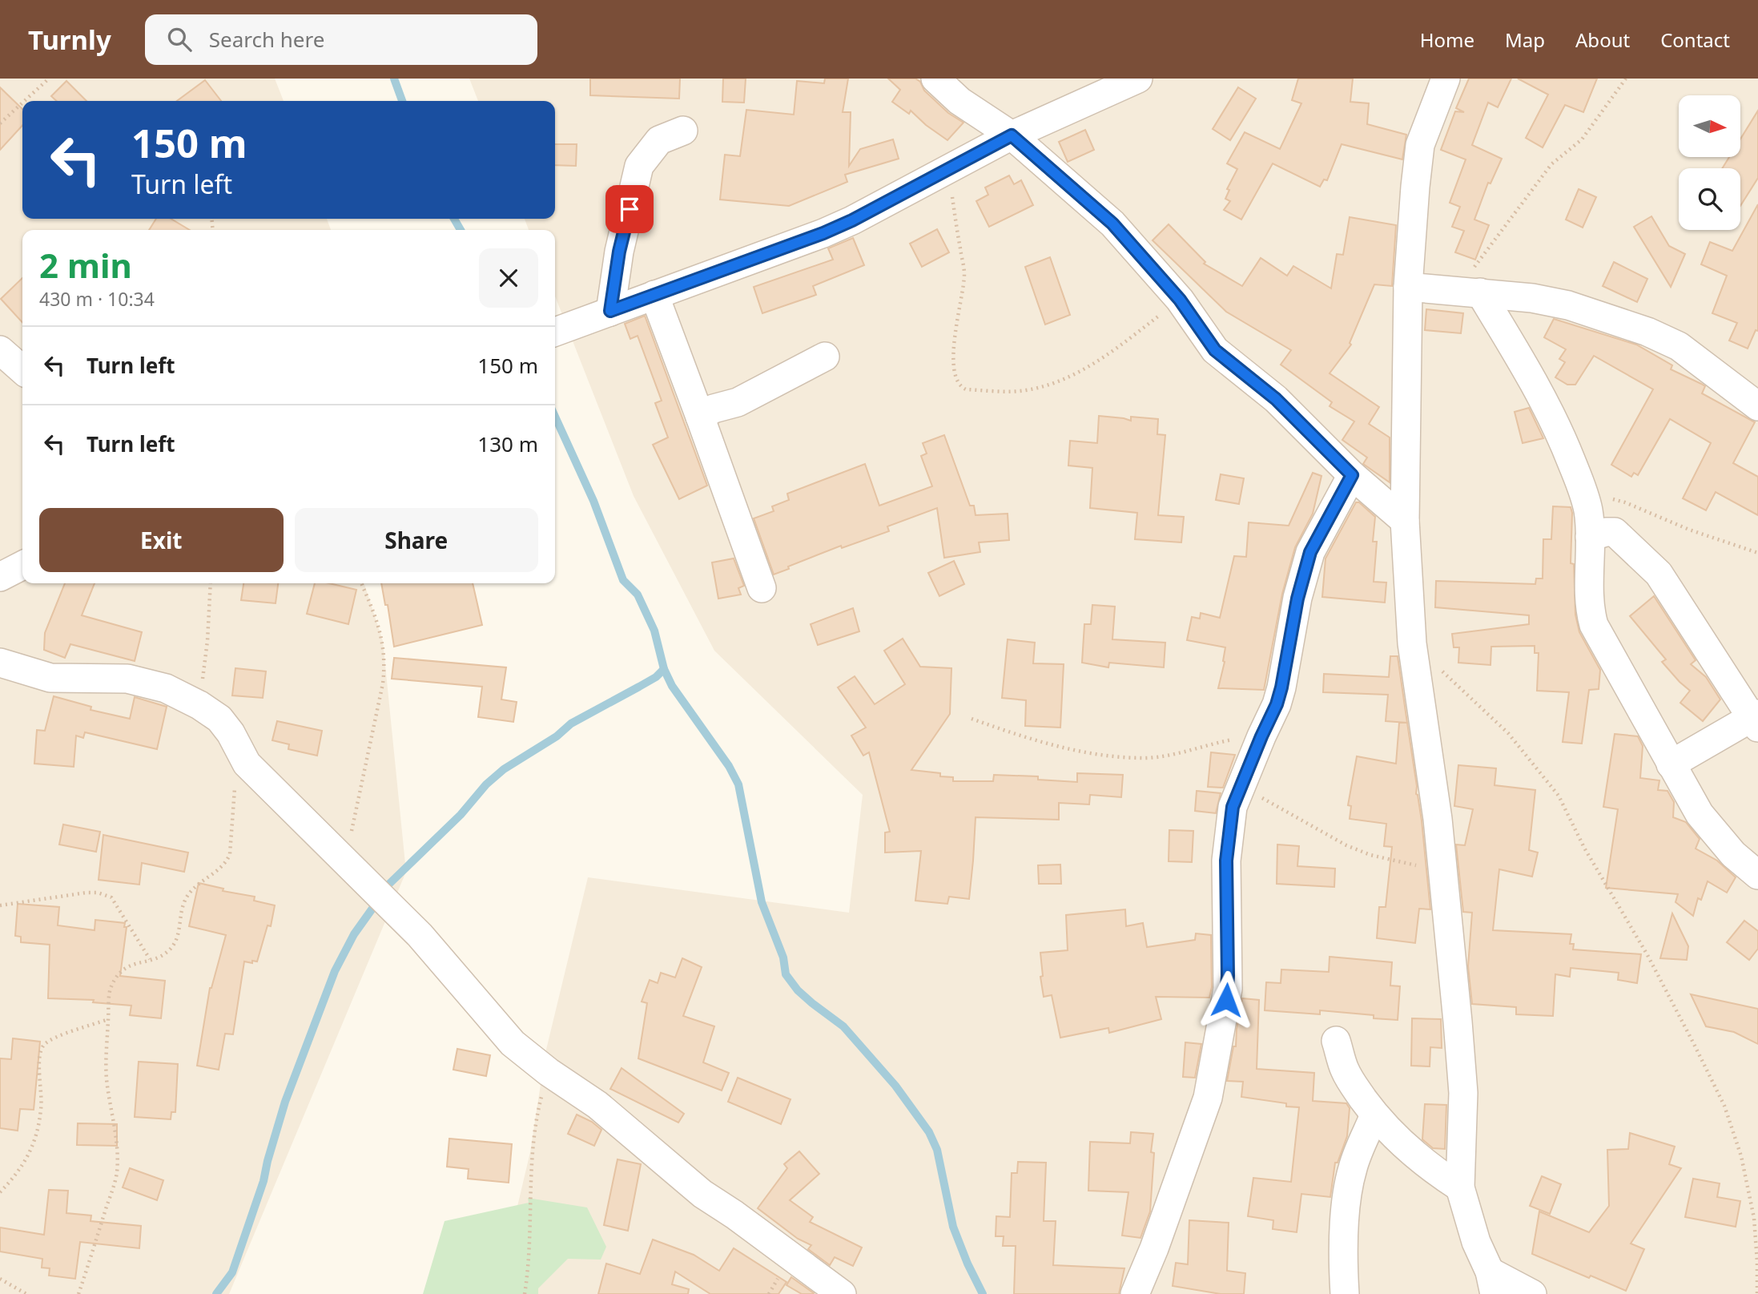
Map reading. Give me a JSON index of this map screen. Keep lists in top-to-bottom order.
{
  "north": "right",
  "page": {
    "header": "Turnly",
    "search": "Search here",
    "nav": [
      "Home",
      "Map",
      "About",
      "Contact"
    ],
    "turn": ["150 m", "Turn left"],
    "heading": ["2 min", "430 m · 10:34"],
    "list": [
      {
        "name": "Turn left",
        "value": "150 m"
      },
      {
        "name": "Turn left",
        "value": "130 m"
      }
    ],
    "buttons": ["Exit", "Share"]
  }
}
